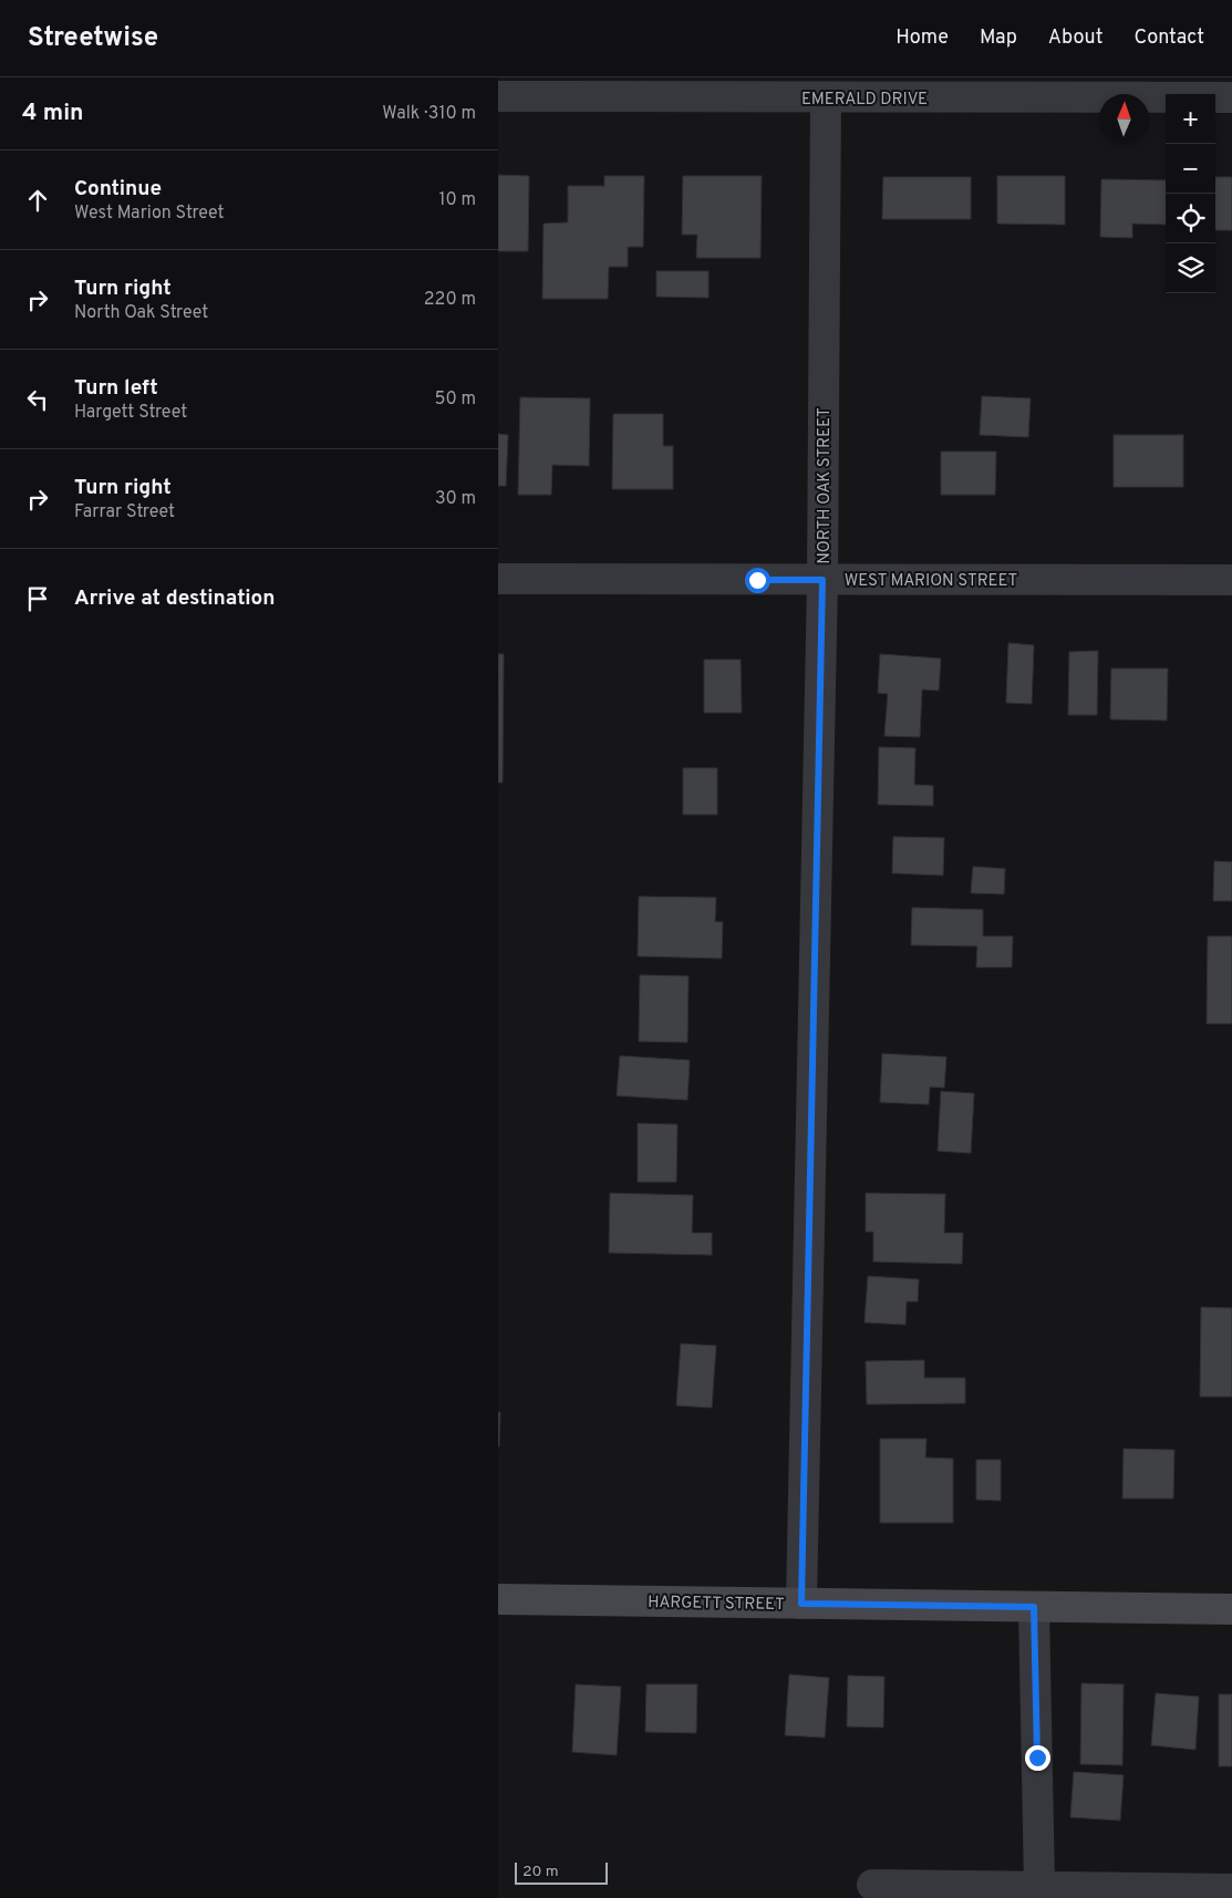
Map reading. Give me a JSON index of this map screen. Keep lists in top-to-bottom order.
{
  "streets": {
    "street": [
      "EMERALD DRIVE",
      "NORTH OAK STREET",
      "WEST MARION STREET",
      "HARGETT STREET"
    ]
  },
  "crossings": [
    ["EMERALD DRIVE", "NORTH OAK STREET"],
    ["NORTH OAK STREET", "WEST MARION STREET"],
    ["NORTH OAK STREET", "HARGETT STREET"]
  ],
  "scale_bar": "20 m",
  "north": "top",
  "page": {
    "header": "Streetwise",
    "nav": [
      "Home",
      "Map",
      "About",
      "Contact"
    ],
    "heading": ["4 min", "Walk · 310 m"],
    "map_buttons": ["+", "−"],
    "list": [
      ["Continue", "West Marion Street", "10 m"],
      ["Turn right", "North Oak Street", "220 m"],
      ["Turn left", "Hargett Street", "50 m"],
      ["Turn right", "Farrar Street", "30 m"],
      "Arrive at destination"
    ],
    "scale": "20 m"
  }
}
